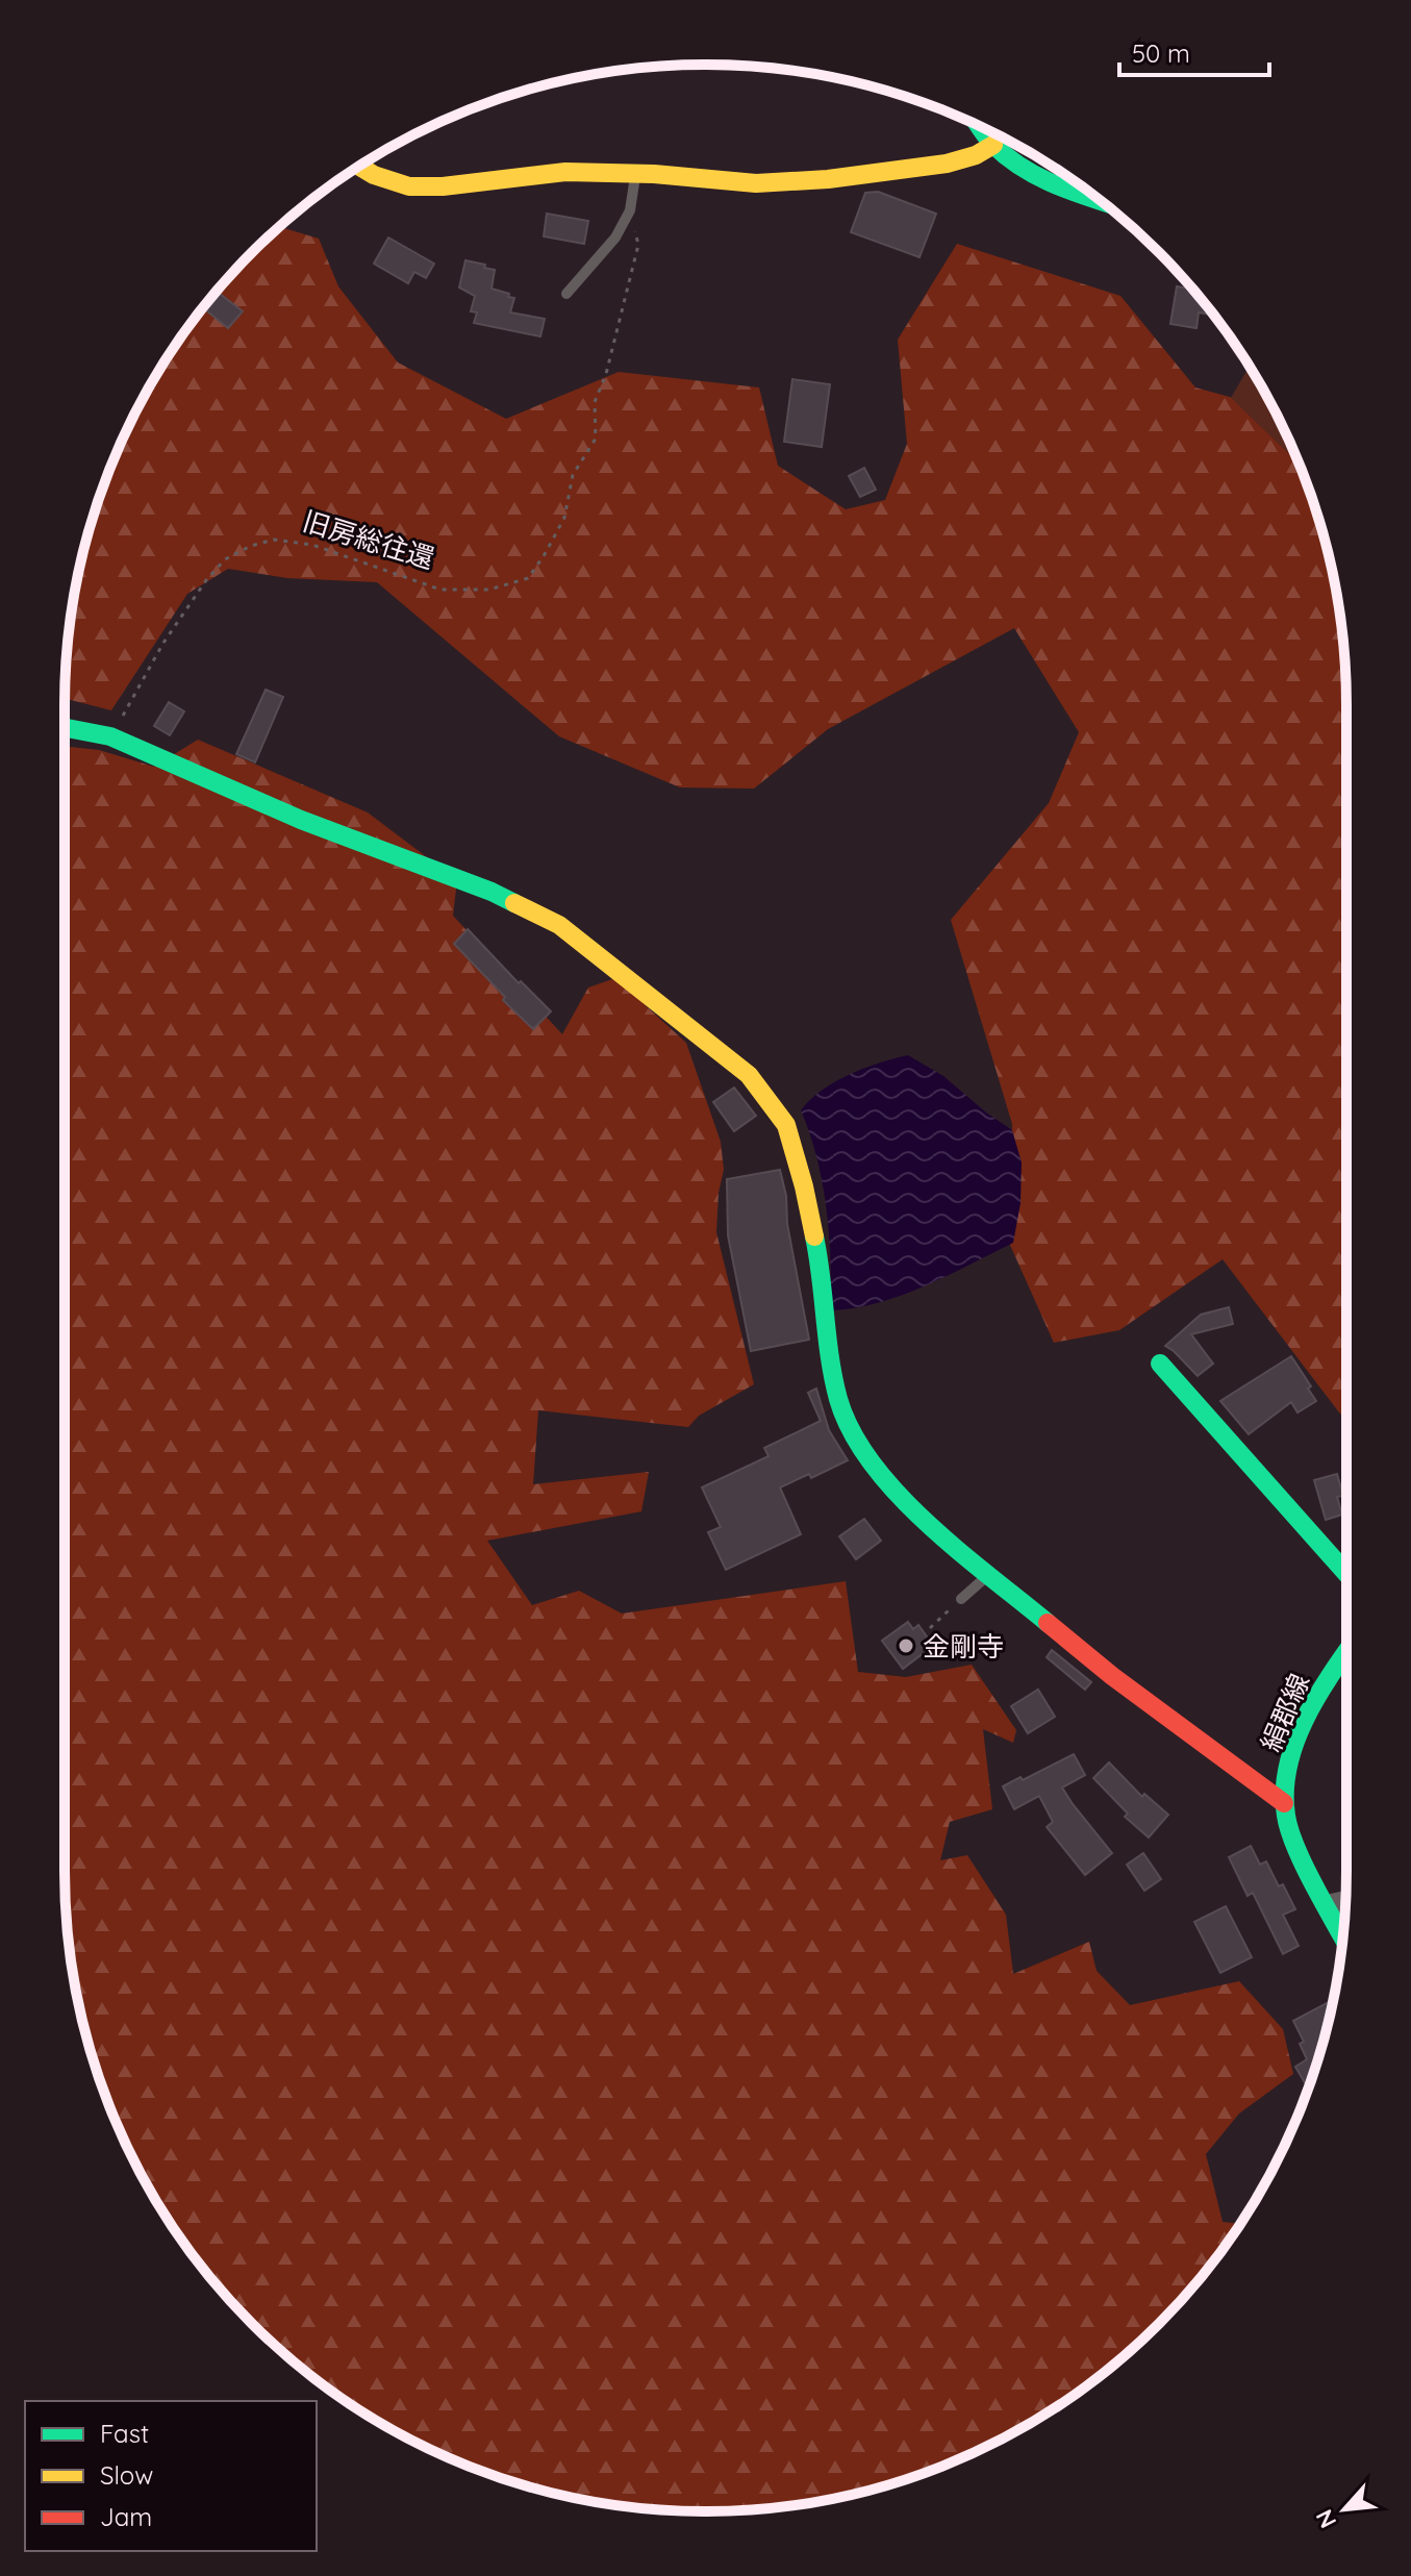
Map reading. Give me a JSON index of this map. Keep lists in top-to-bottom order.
{
  "streets": {
    "street": ["絹郡線"],
    "path": ["旧房総往還"]
  },
  "places": ["金剛寺"],
  "legend": ["Fast", "Slow", "Jam"],
  "scale_bar": "50 m",
  "north": "bottom left"
}
